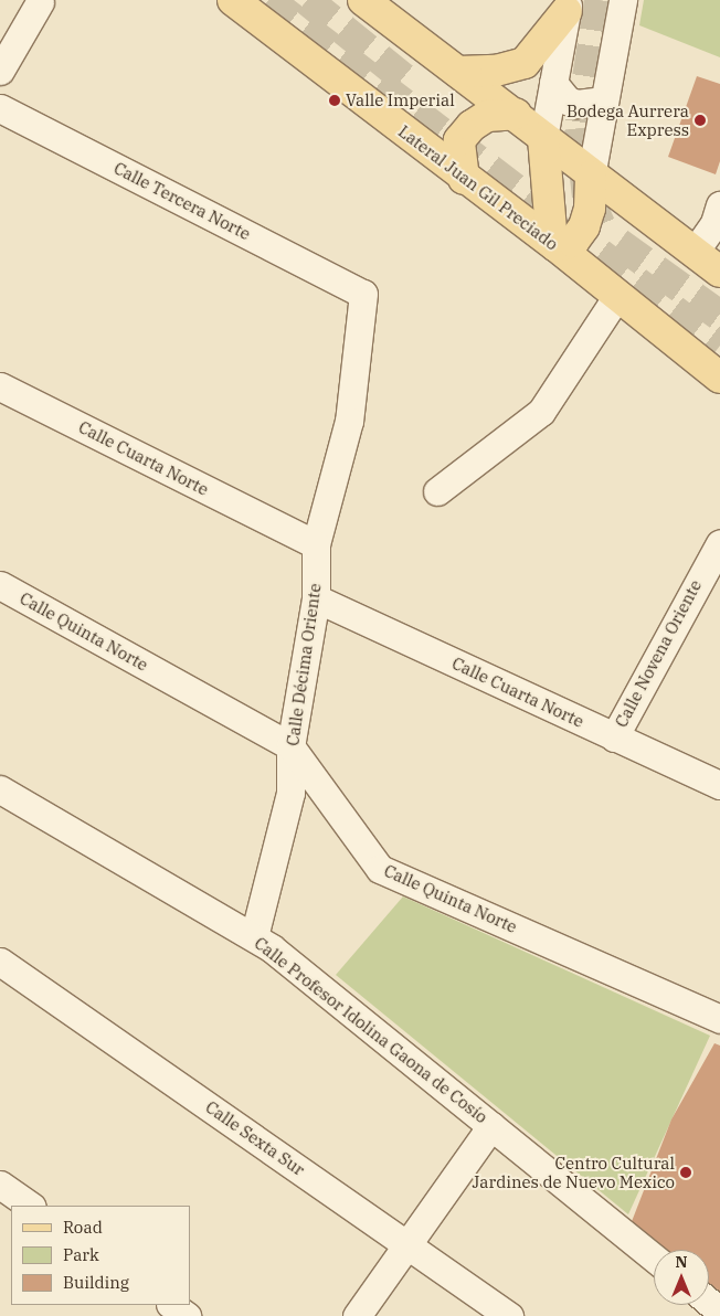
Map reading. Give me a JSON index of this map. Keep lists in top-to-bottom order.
{
  "streets": {
    "main road": ["Lateral Juan Gil Preciado"],
    "street": [
      "Calle Tercera Norte",
      "Calle Cuarta Norte",
      "Calle Quinta Norte",
      "Calle Novena Oriente",
      "Calle Décima Oriente",
      "Calle Profesor Idolina Gaona de Cosío",
      "Calle Sexta Sur"
    ]
  },
  "crossings": [
    ["Calle Tercera Norte", "Calle Décima Oriente"],
    ["Calle Cuarta Norte", "Calle Novena Oriente"],
    ["Calle Cuarta Norte", "Calle Décima Oriente"],
    ["Calle Quinta Norte", "Calle Décima Oriente"],
    ["Calle Décima Oriente", "Calle Profesor Idolina Gaona de Cosío"]
  ],
  "places": ["Valle Imperial", "Bodega Aurrera Express", "Centro Cultural Jardines de Nuevo Mexico"],
  "legend": ["Road", "Park", "Building"],
  "north": "top"
}
